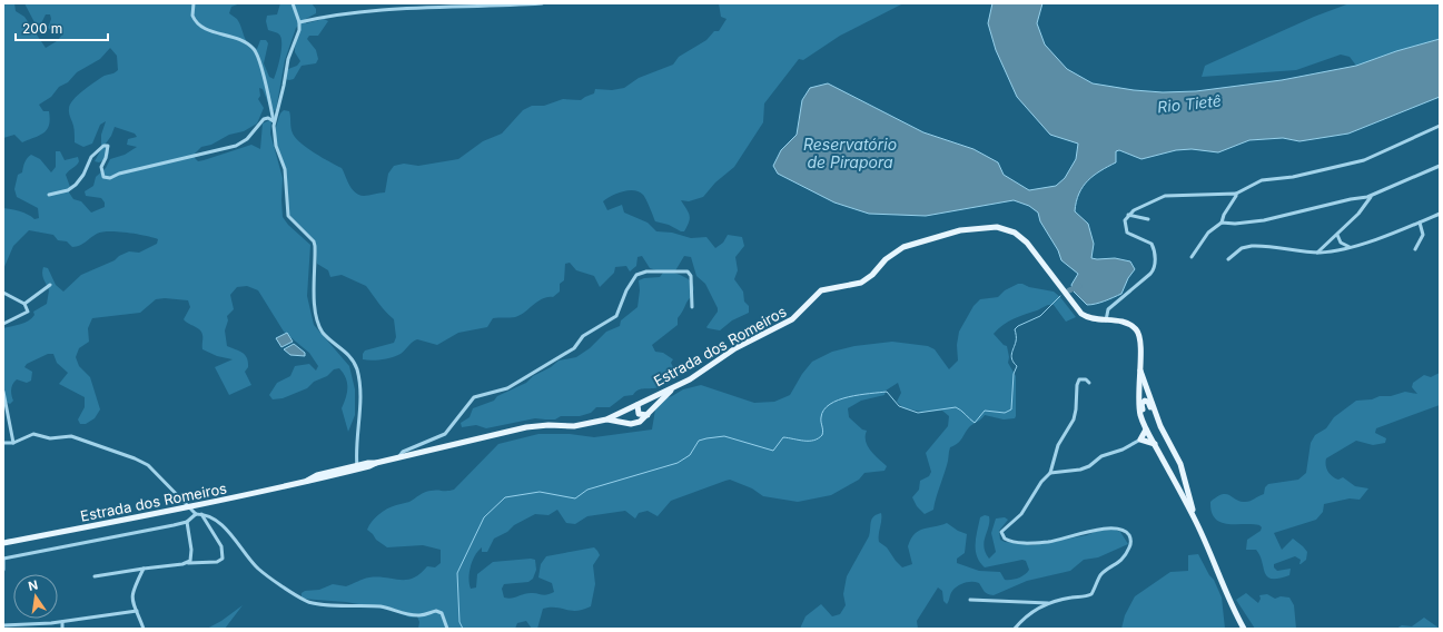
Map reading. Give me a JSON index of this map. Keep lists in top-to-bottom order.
{
  "streets": {
    "main road": ["Estrada dos Romeiros"]
  },
  "water": ["Rio Tietê", "Reservatório de Pirapora"],
  "scale_bar": "200 m",
  "north": "top"
}
